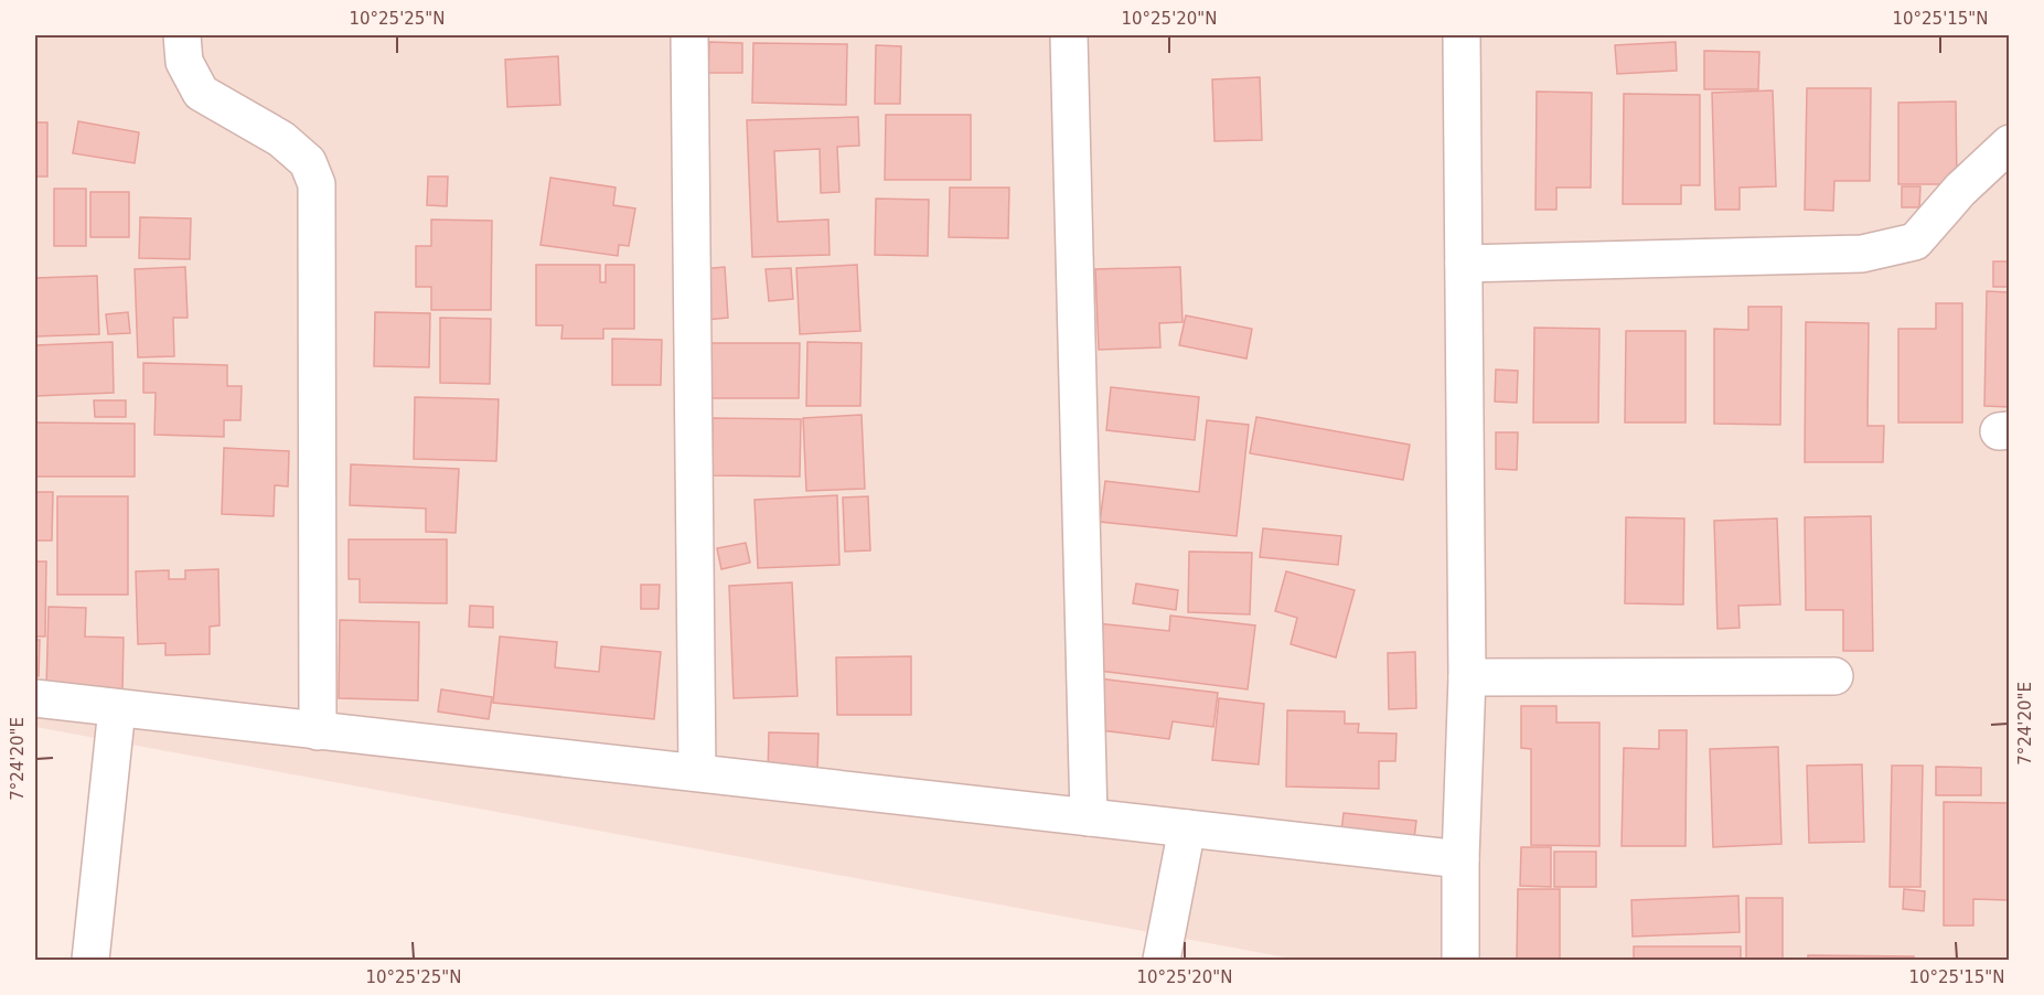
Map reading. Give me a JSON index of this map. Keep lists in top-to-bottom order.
{
  "coordinates": [
    "10°25'25\"N",
    "10°25'20\"N",
    "10°25'15\"N",
    "7°24'20\"E"
  ]
}
